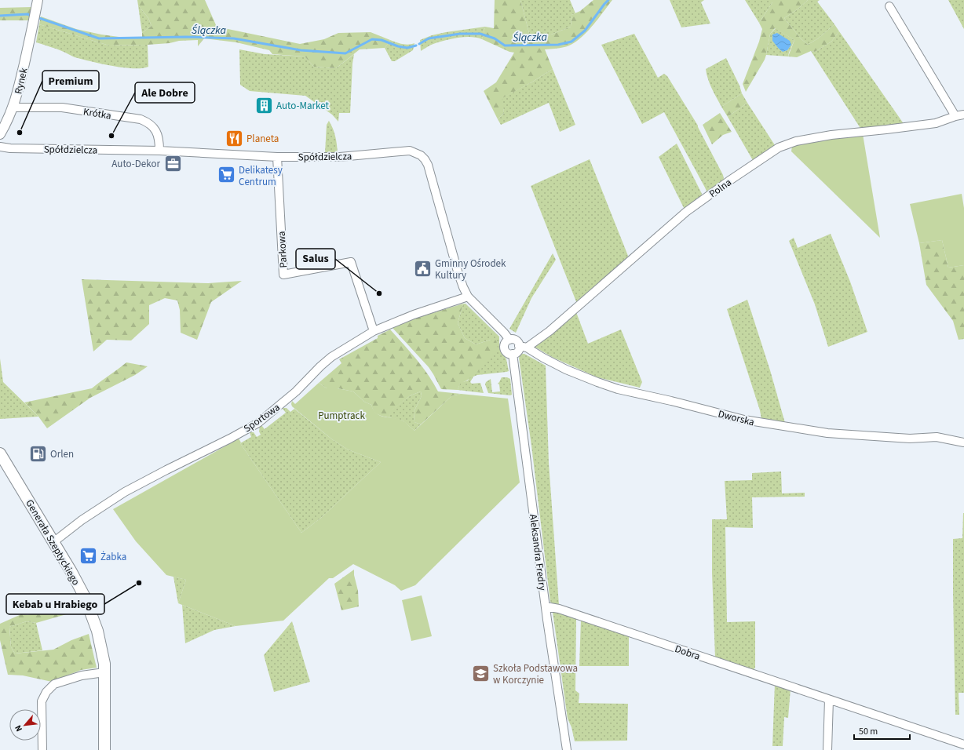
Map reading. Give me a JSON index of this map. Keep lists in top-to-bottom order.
{
  "streets": {
    "main road": ["Generała Szeptyckiego"],
    "street": [
      "Rynek",
      "Krótka",
      "Spółdzielcza",
      "Polna",
      "Parkowa",
      "Sportowa",
      "Dworska",
      "Aleksandra Fredry",
      "Dobra"
    ]
  },
  "crossings": [
    ["Rynek", "Krótka"],
    ["Krótka", "Spółdzielcza"],
    ["Spółdzielcza", "Polna"],
    ["Spółdzielcza", "Parkowa"],
    ["Spółdzielcza", "Sportowa"],
    ["Spółdzielcza", "Dworska"],
    ["Spółdzielcza", "Aleksandra Fredry"],
    ["Polna", "Dworska"],
    ["Polna", "Aleksandra Fredry"],
    ["Parkowa", "Sportowa"],
    ["Sportowa", "Generała Szeptyckiego"],
    ["Dworska", "Aleksandra Fredry"],
    ["Aleksandra Fredry", "Dobra"]
  ],
  "water": ["Ślączka"],
  "parks": ["Pumptrack"],
  "places": {
    "building": ["Auto-Market"],
    "other": [
      "Premium",
      "Ale Dobre",
      "Salus",
      "Kebab u Hrabiego"
    ],
    "restaurant": ["Planeta"],
    "office": ["Auto-Dekor"],
    "supermarket": ["Delikatesy Centrum", "Żabka"],
    "public building": ["Gminny Ośrodek Kultury"],
    "fuel station": ["Orlen"],
    "school or university": ["Szkoła Podstawowa w Korczynie"]
  },
  "scale_bar": "50 m",
  "north": "bottom left"
}
